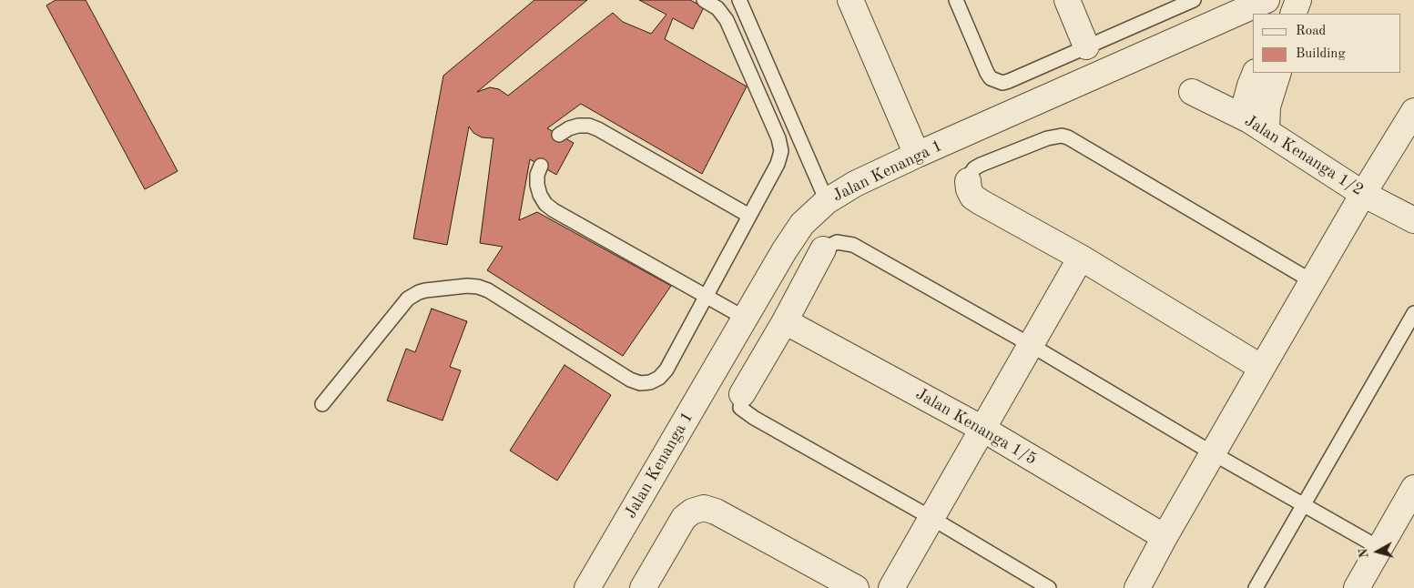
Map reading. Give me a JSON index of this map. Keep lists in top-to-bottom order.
{
  "streets": {
    "street": ["Jalan Kenanga 1/2", "Jalan Kenanga 1", "Jalan Kenanga 1/5"]
  },
  "legend": ["Road", "Building"],
  "north": "left"
}
